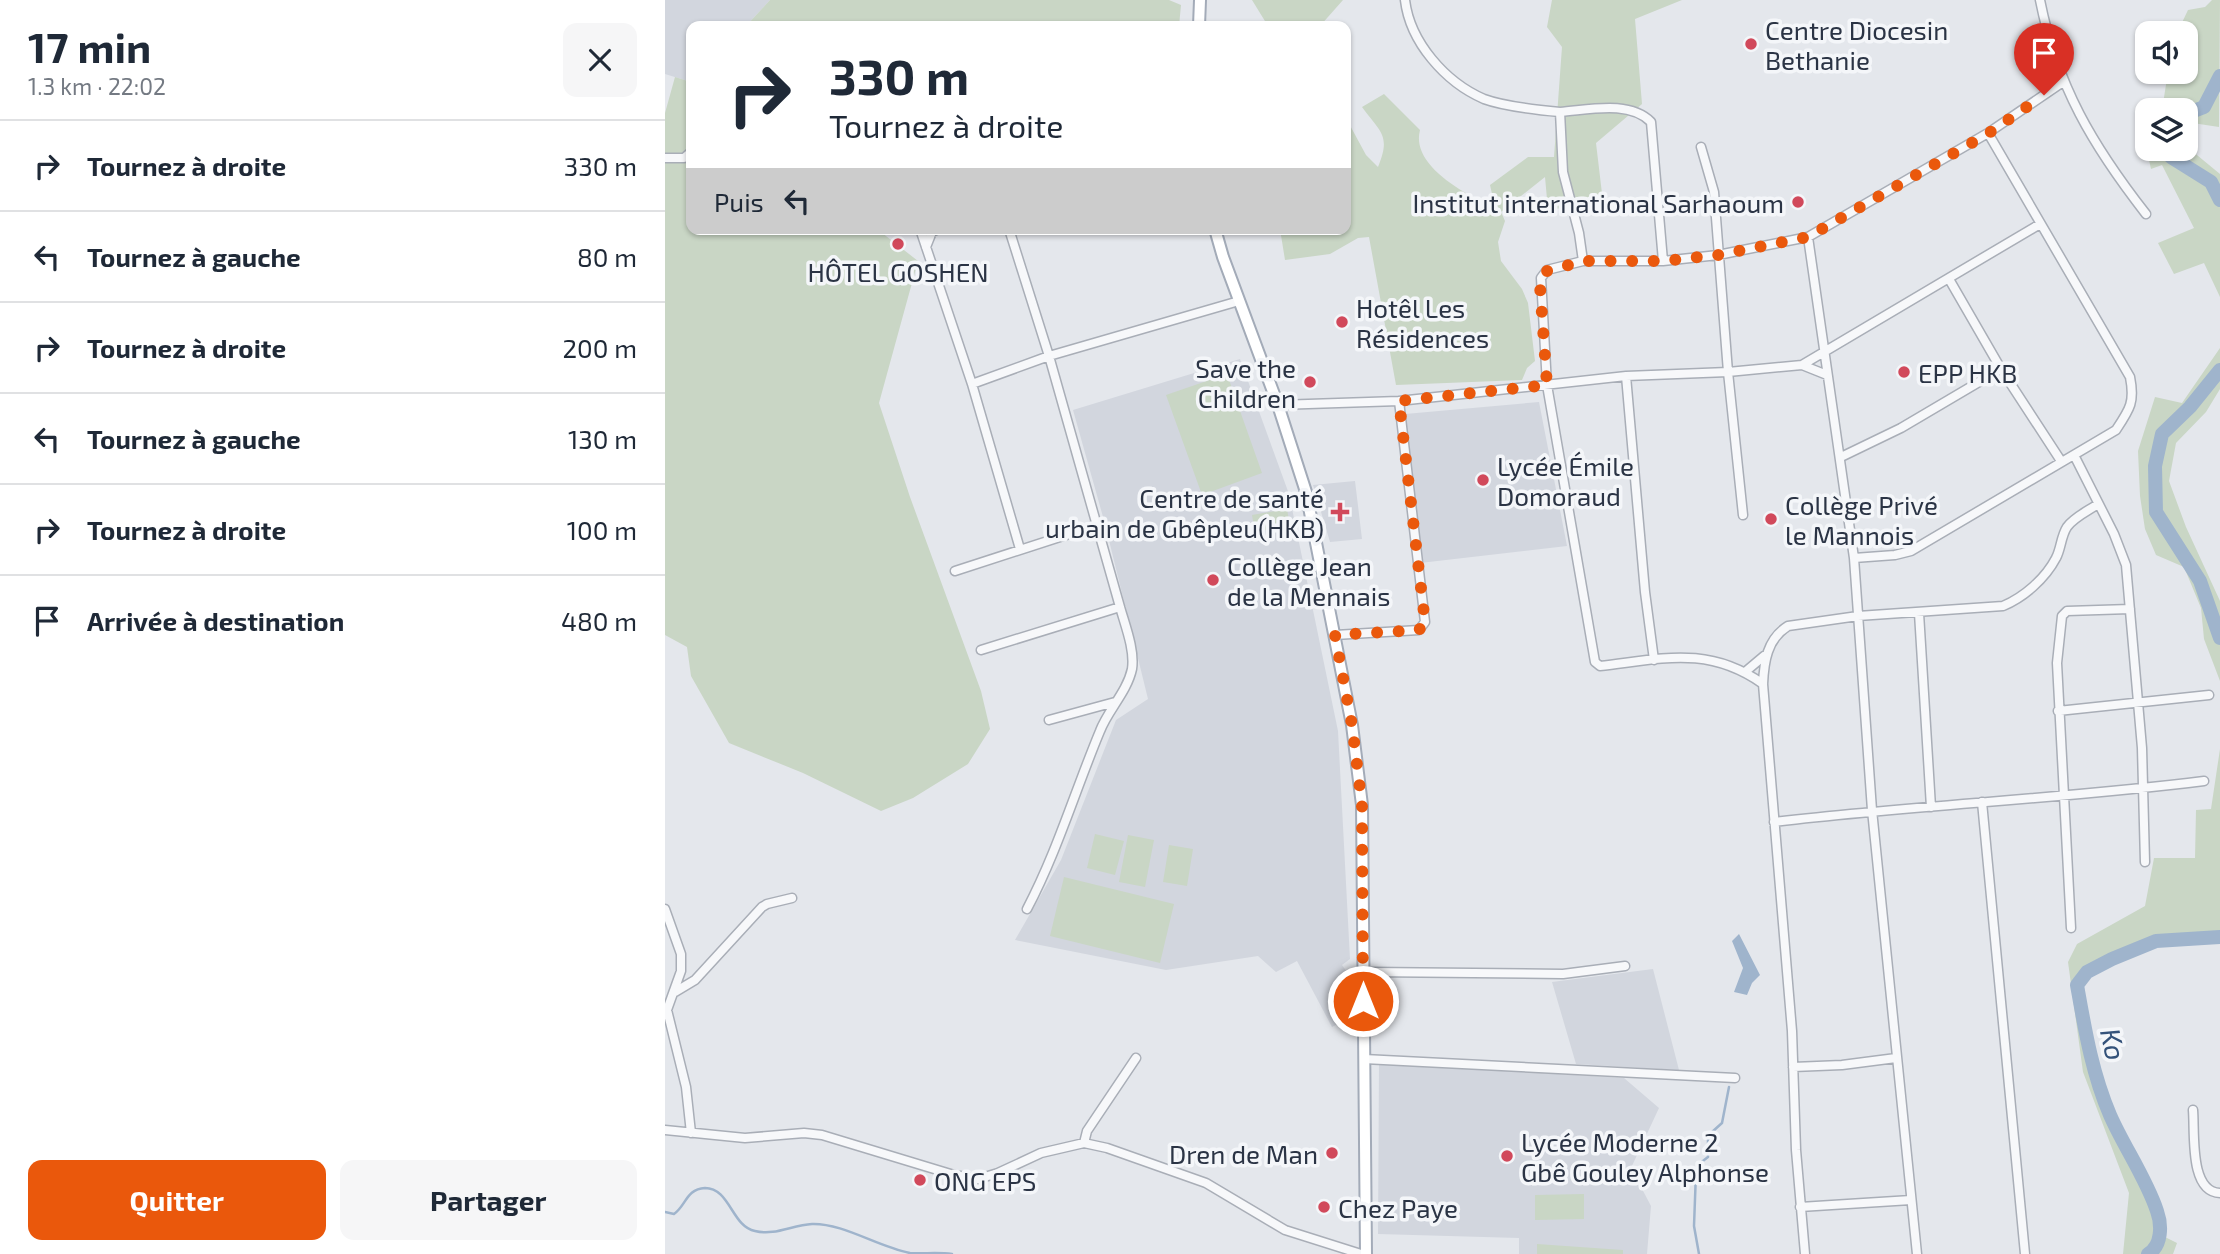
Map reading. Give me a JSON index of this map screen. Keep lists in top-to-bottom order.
{
  "water": ["Ko"],
  "places": {
    "other": [
      "Centre Diocesin Bethanie",
      "Institut international Sarhaoum",
      "HÔTEL GOSHEN",
      "Hotêl Les Résidences",
      "EPP HKB",
      "Save the Children",
      "Lycée Émile Domoraud",
      "Collège Privé le Mannois",
      "Collège Jean de la Mennais",
      "Dren de Man",
      "Lycée Moderne 2 Gbê Gouley Alphonse",
      "ONG EPS",
      "Chez Paye"
    ],
    "health": ["Centre de santé urbain de Gbêpleu(HKB)"]
  },
  "page": {
    "heading": ["17 min", "1.3 km · 22:02"],
    "turn": ["330 m", "Tournez à droite"],
    "list": [
      {
        "name": "Tournez à droite",
        "value": "330 m"
      },
      {
        "name": "Tournez à gauche",
        "value": "80 m"
      },
      {
        "name": "Tournez à droite",
        "value": "200 m"
      },
      {
        "name": "Tournez à gauche",
        "value": "130 m"
      },
      {
        "name": "Tournez à droite",
        "value": "100 m"
      },
      {
        "name": "Arrivée à destination",
        "value": "480 m"
      }
    ],
    "then": "Puis",
    "buttons": ["Quitter", "Partager"]
  }
}
